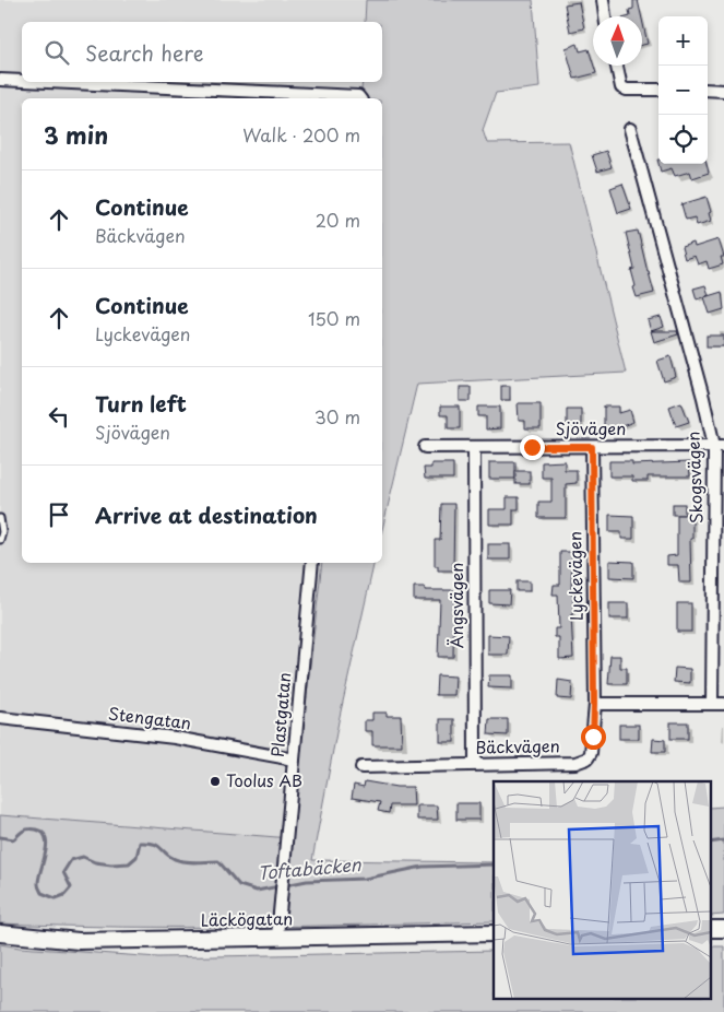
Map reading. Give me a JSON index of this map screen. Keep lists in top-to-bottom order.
{
  "streets": {
    "main road": ["Läckögatan"],
    "street": [
      "Sjövägen",
      "Skogsvägen",
      "Lyckevägen",
      "Ängsvägen",
      "Plastgatan",
      "Stengatan",
      "Bäckvägen"
    ]
  },
  "crossings": [
    ["Sjövägen", "Skogsvägen"],
    ["Sjövägen", "Lyckevägen"],
    ["Sjövägen", "Ängsvägen"],
    ["Lyckevägen", "Bäckvägen"],
    ["Ängsvägen", "Bäckvägen"],
    ["Plastgatan", "Stengatan"],
    ["Plastgatan", "Läckögatan"]
  ],
  "water": ["Toftabäcken"],
  "places": ["Toolus AB"],
  "north": "top",
  "page": {
    "map_buttons": ["+", "−"],
    "search": "Search here",
    "heading": ["3 min", "Walk · 200 m"],
    "list": [
      ["Continue", "Bäckvägen", "20 m"],
      ["Continue", "Lyckevägen", "150 m"],
      ["Turn left", "Sjövägen", "30 m"],
      "Arrive at destination"
    ]
  }
}
